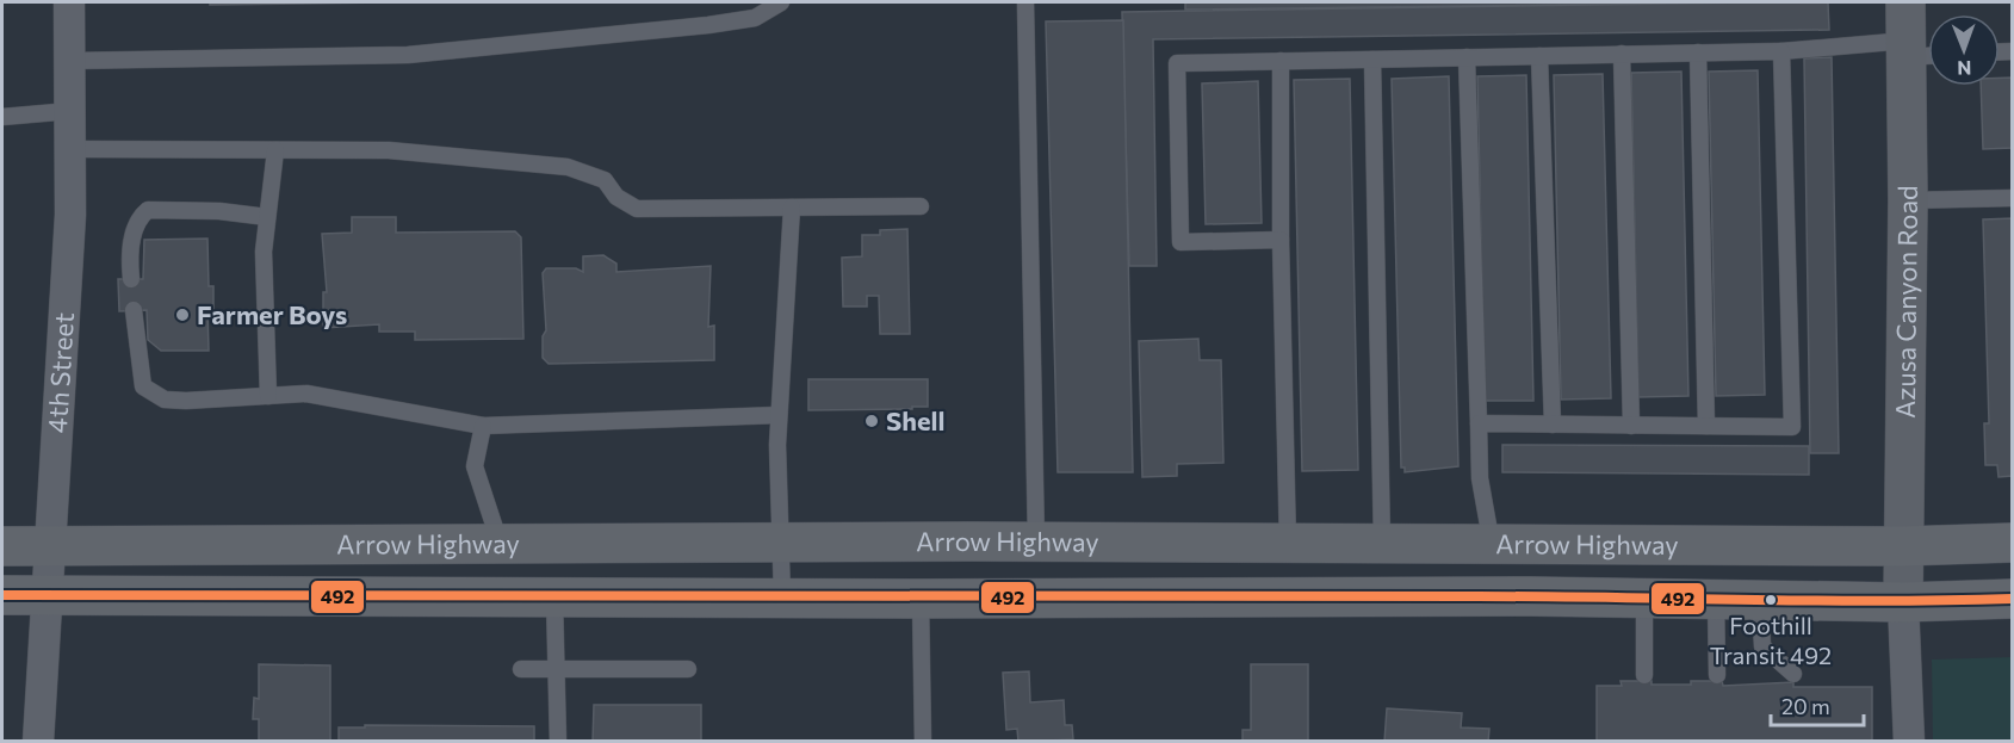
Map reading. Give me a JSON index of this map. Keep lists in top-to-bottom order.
{
  "streets": {
    "main road": ["Arrow Highway"],
    "street": ["Azusa Canyon Road", "4th Street"]
  },
  "crossings": [
    ["Azusa Canyon Road", "Arrow Highway"],
    ["4th Street", "Arrow Highway"]
  ],
  "places": ["Farmer Boys", "Shell", "Foothill Transit 492"],
  "lines": ["transit line 492"],
  "scale_bar": "20 m",
  "north": "bottom"
}
